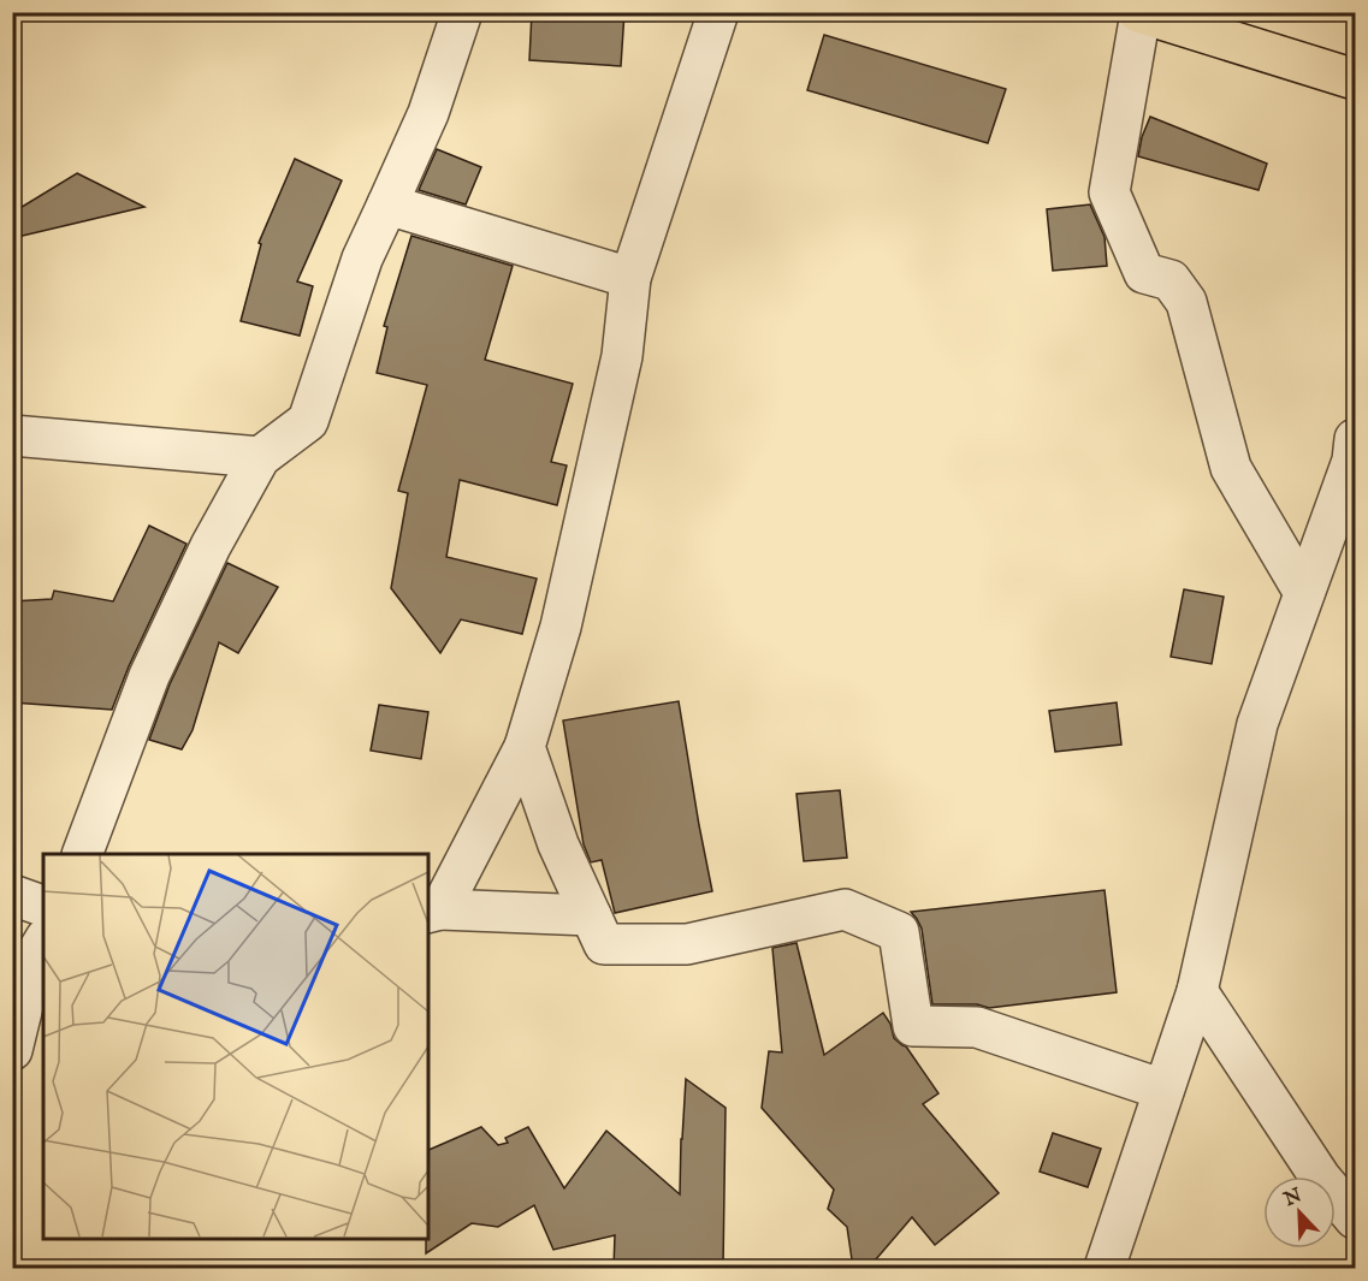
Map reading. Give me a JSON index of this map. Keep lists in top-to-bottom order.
{
  "north": "top left"
}
